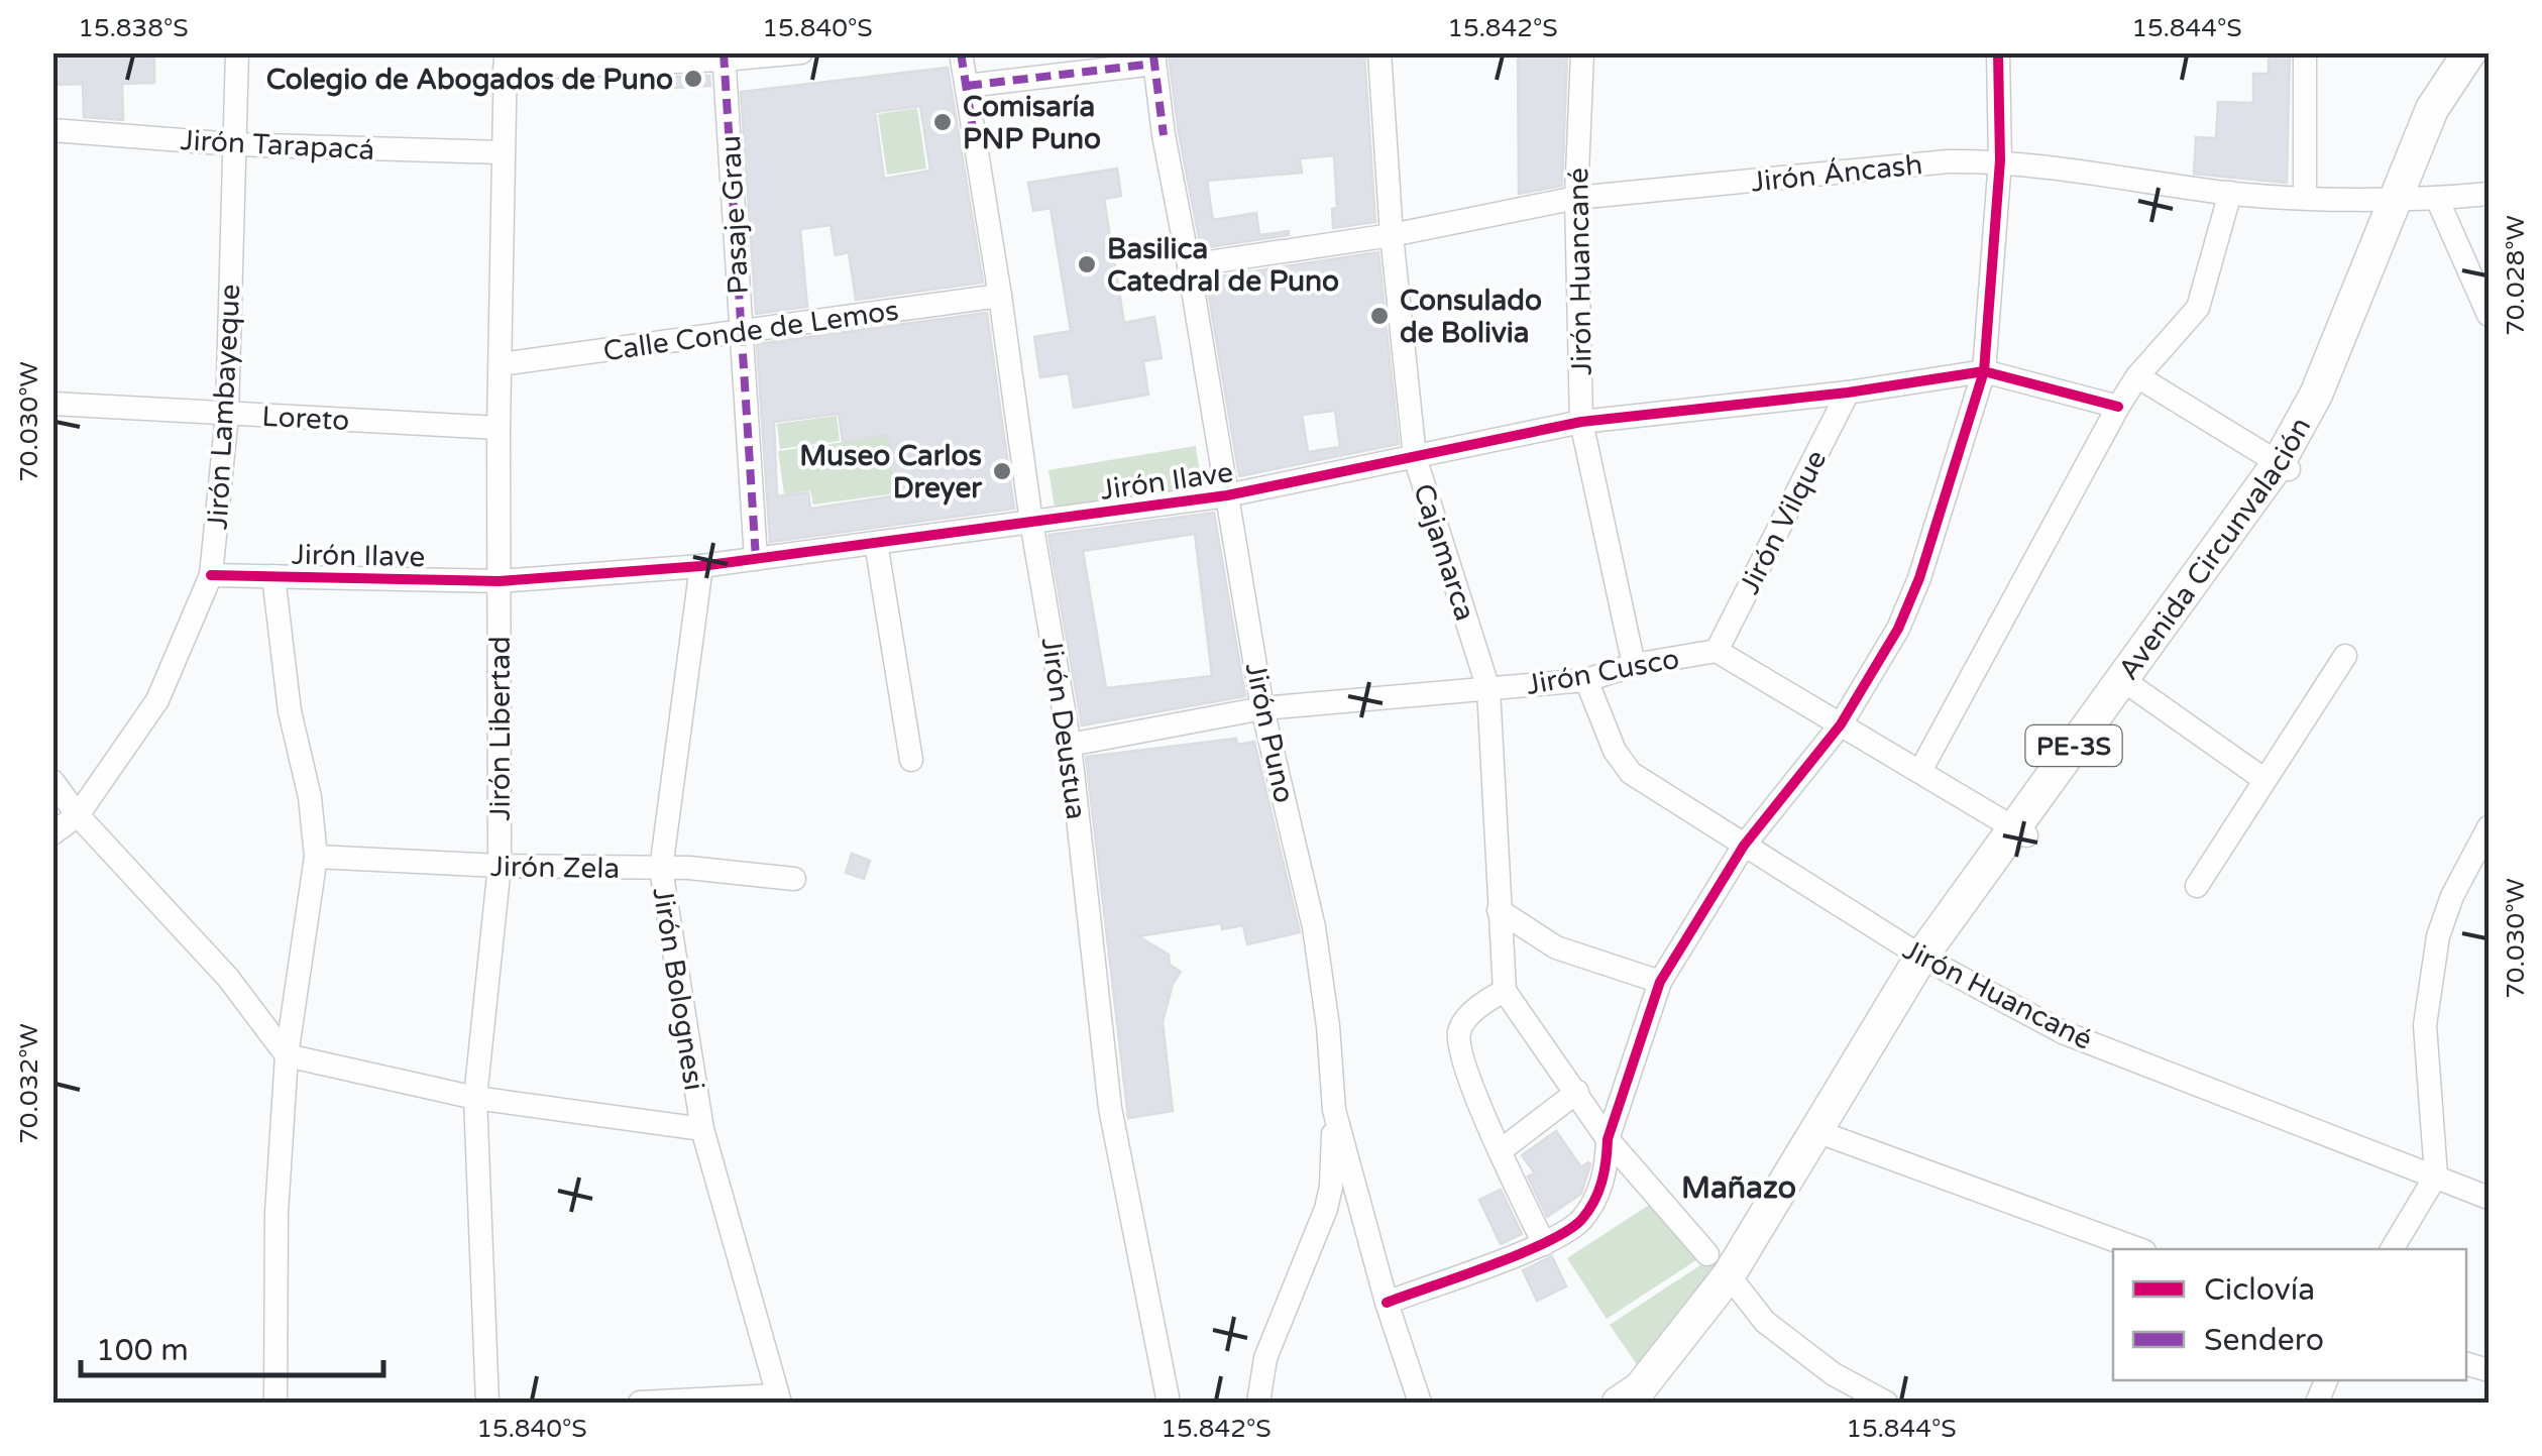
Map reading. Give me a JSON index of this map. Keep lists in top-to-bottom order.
{
  "streets": {
    "highway": ["Avenida Circunvalación", "PE-3S"],
    "street": [
      "Jirón Tarapacá",
      "Jirón Áncash",
      "Pasaje Grau",
      "Jirón Huancané",
      "Calle Conde de Lemos",
      "Jirón Lambayeque",
      "Loreto",
      "Jirón Ilave",
      "Jirón Vilque",
      "Cajamarca",
      "Jirón Cusco",
      "Jirón Libertad",
      "Jirón Deustua",
      "Jirón Puno",
      "Jirón Zela",
      "Jirón Bolognesi"
    ]
  },
  "crossings": [
    ["Jirón Tarapacá", "Jirón Lambayeque"],
    ["Jirón Tarapacá", "Jirón Libertad"],
    ["Jirón Áncash", "Jirón Huancané"],
    ["Jirón Áncash", "Avenida Circunvalación"],
    ["Jirón Áncash", "Cajamarca"],
    ["Jirón Áncash", "Jirón Puno"],
    ["Pasaje Grau", "Calle Conde de Lemos"],
    ["Pasaje Grau", "Jirón Ilave"],
    ["Jirón Huancané", "Jirón Ilave"],
    ["Jirón Huancané", "Avenida Circunvalación"],
    ["Jirón Huancané", "Jirón Cusco"],
    ["Calle Conde de Lemos", "Jirón Libertad"],
    ["Calle Conde de Lemos", "Jirón Deustua"],
    ["Jirón Lambayeque", "Loreto"],
    ["Jirón Lambayeque", "Jirón Ilave"],
    ["Loreto", "Jirón Libertad"],
    ["Jirón Ilave", "Jirón Vilque"],
    ["Jirón Ilave", "Cajamarca"],
    ["Jirón Ilave", "Jirón Libertad"],
    ["Jirón Ilave", "Jirón Deustua"],
    ["Jirón Ilave", "Jirón Puno"],
    ["Jirón Ilave", "Jirón Bolognesi"],
    ["Jirón Vilque", "Jirón Cusco"],
    ["Avenida Circunvalación", "Jirón Cusco"],
    ["Cajamarca", "Jirón Cusco"],
    ["Jirón Cusco", "Jirón Deustua"],
    ["Jirón Cusco", "Jirón Puno"],
    ["Jirón Libertad", "Jirón Zela"],
    ["Jirón Zela", "Jirón Bolognesi"]
  ],
  "districts": ["Mañazo"],
  "places": [
    "Colegio de Abogados de Puno",
    "Comisaría PNP Puno",
    "Basilica Catedral de Puno",
    "Consulado de Bolivia",
    "Museo Carlos Dreyer"
  ],
  "legend": ["Ciclovía", "Sendero"],
  "scale_bar": "100 m",
  "coordinates": [
    "15.838°S",
    "15.840°S",
    "15.842°S",
    "15.844°S",
    "70.028°W",
    "70.030°W",
    "70.032°W"
  ]
}
